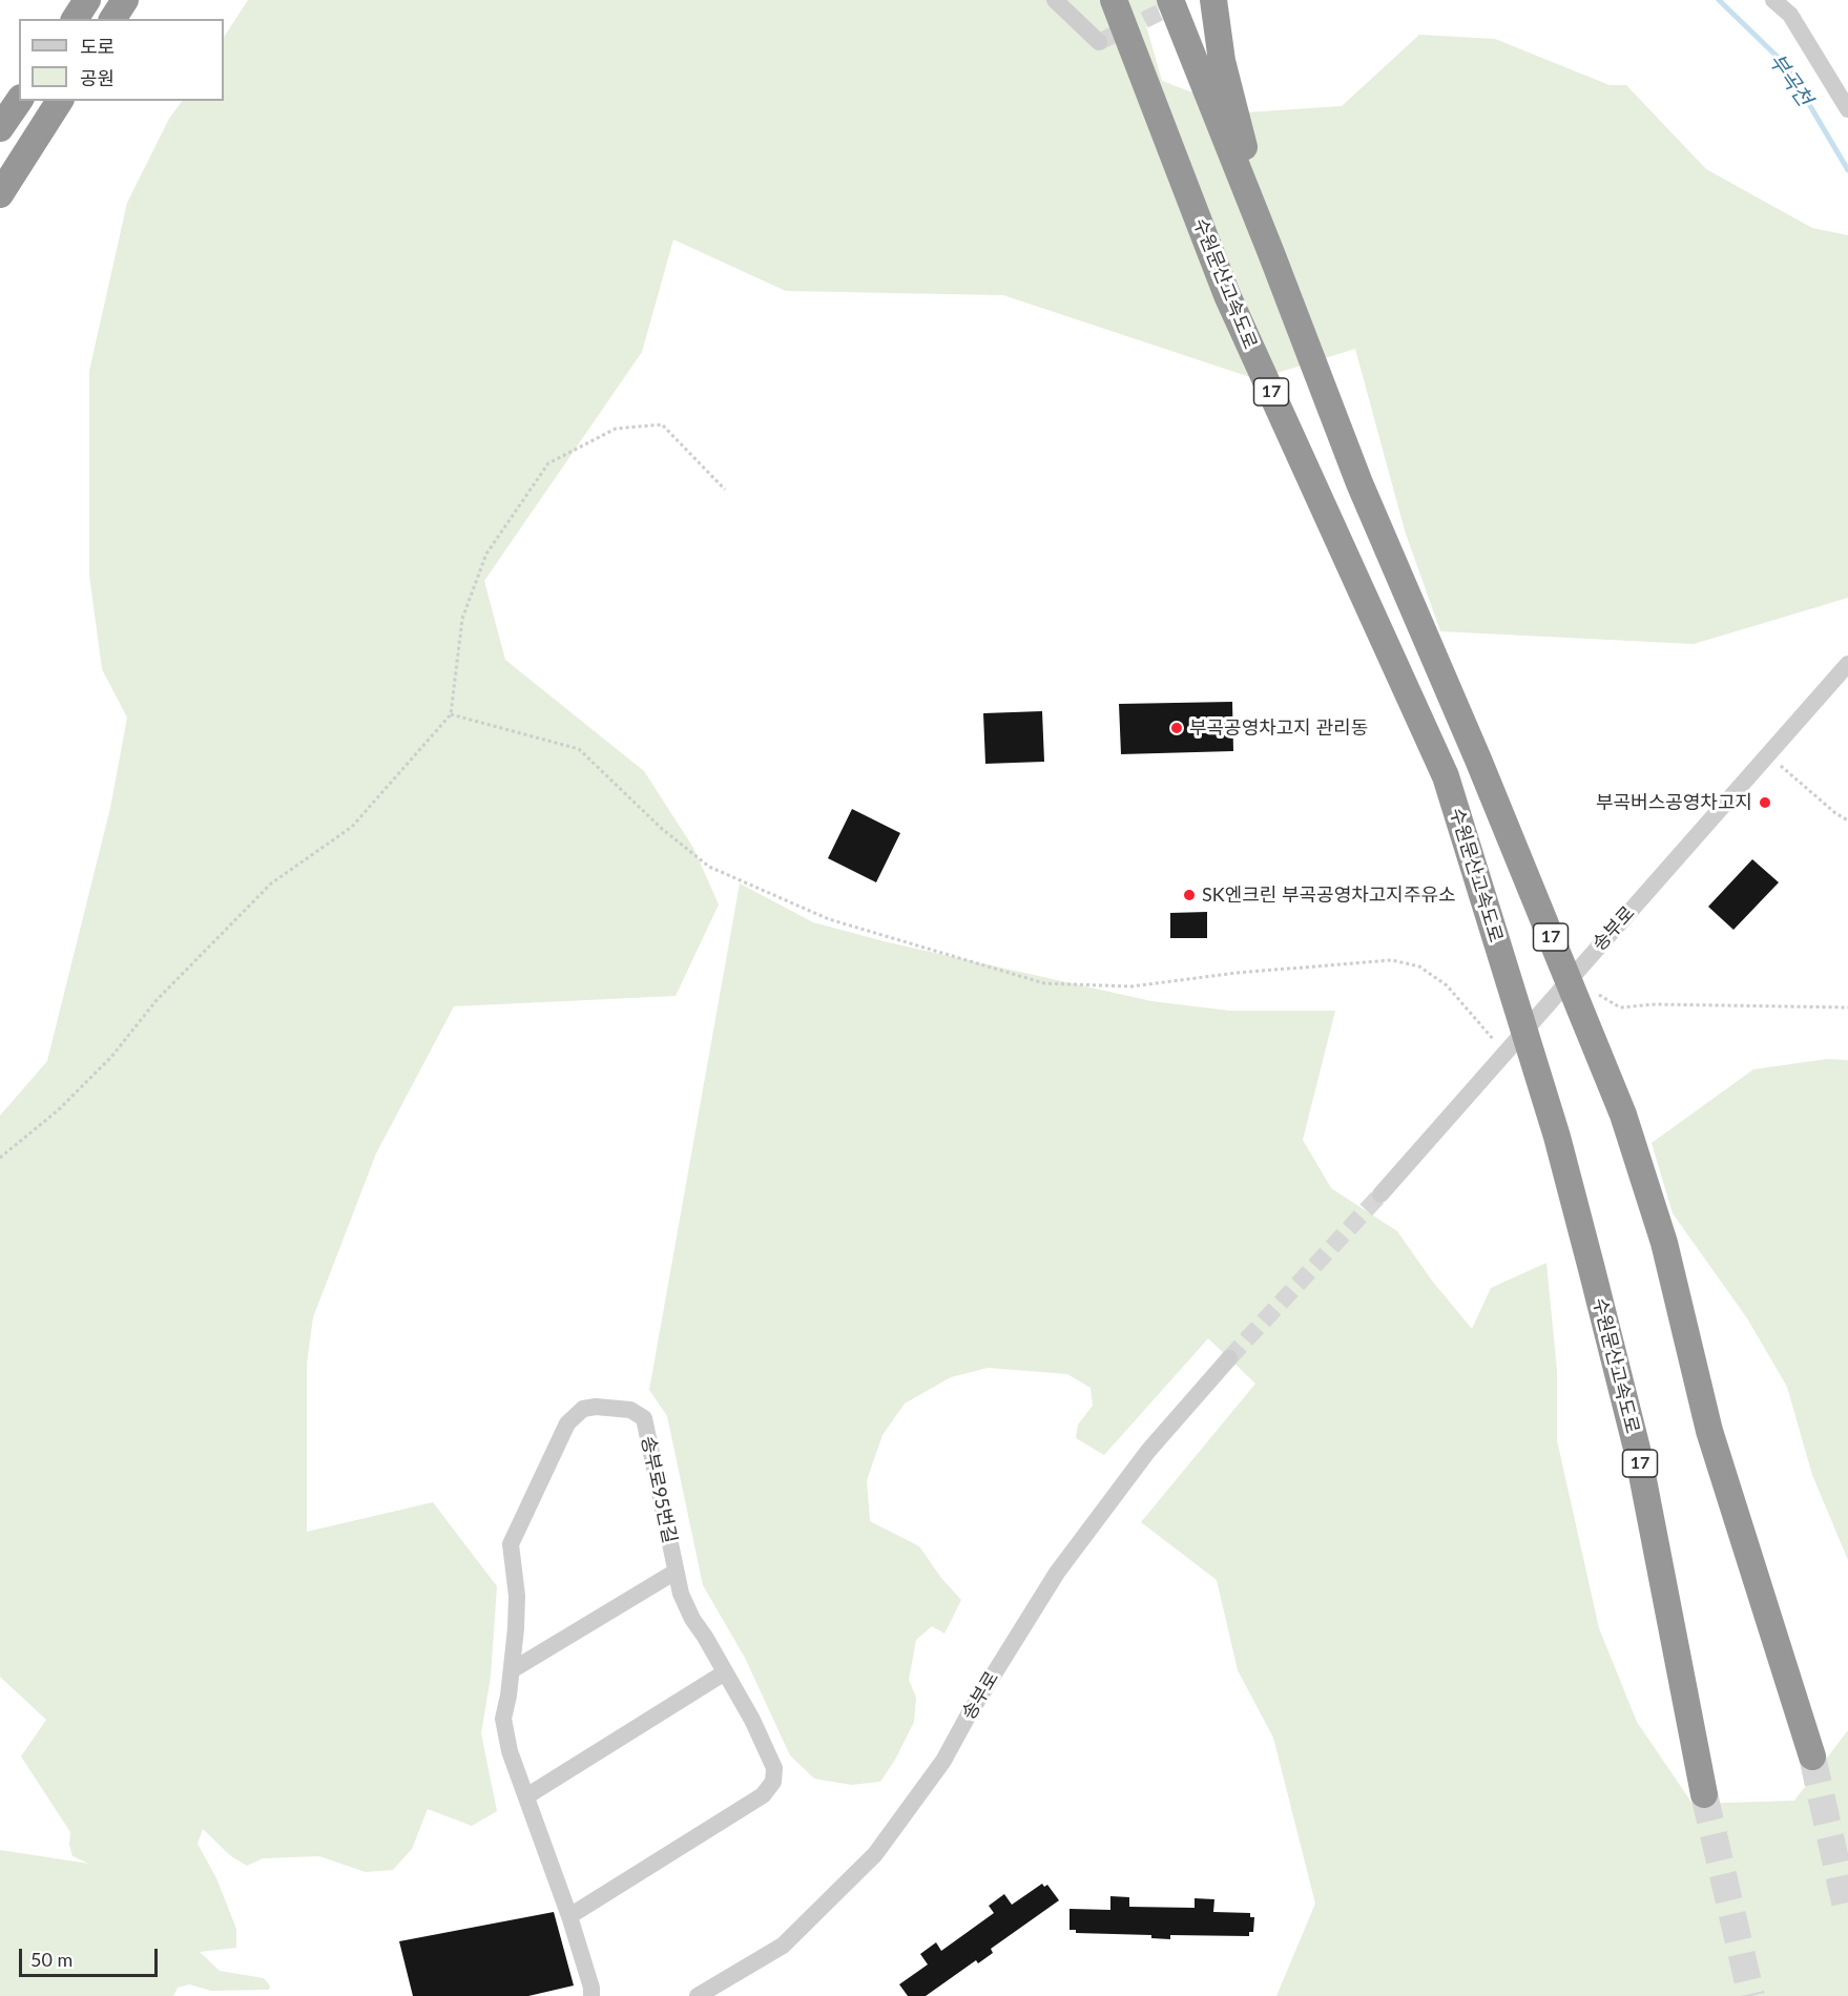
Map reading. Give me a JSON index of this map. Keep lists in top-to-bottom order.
{
  "streets": {
    "highway": ["수원문산고속도로", "17"],
    "street": ["송부로", "송부로95번길"]
  },
  "water": ["부곡천"],
  "places": ["부곡공영차고지 관리동", "부곡버스공영차고지", "SK엔크린 부곡공영차고지주유소"],
  "legend": ["도로", "공원"],
  "scale_bar": "50 m"
}
